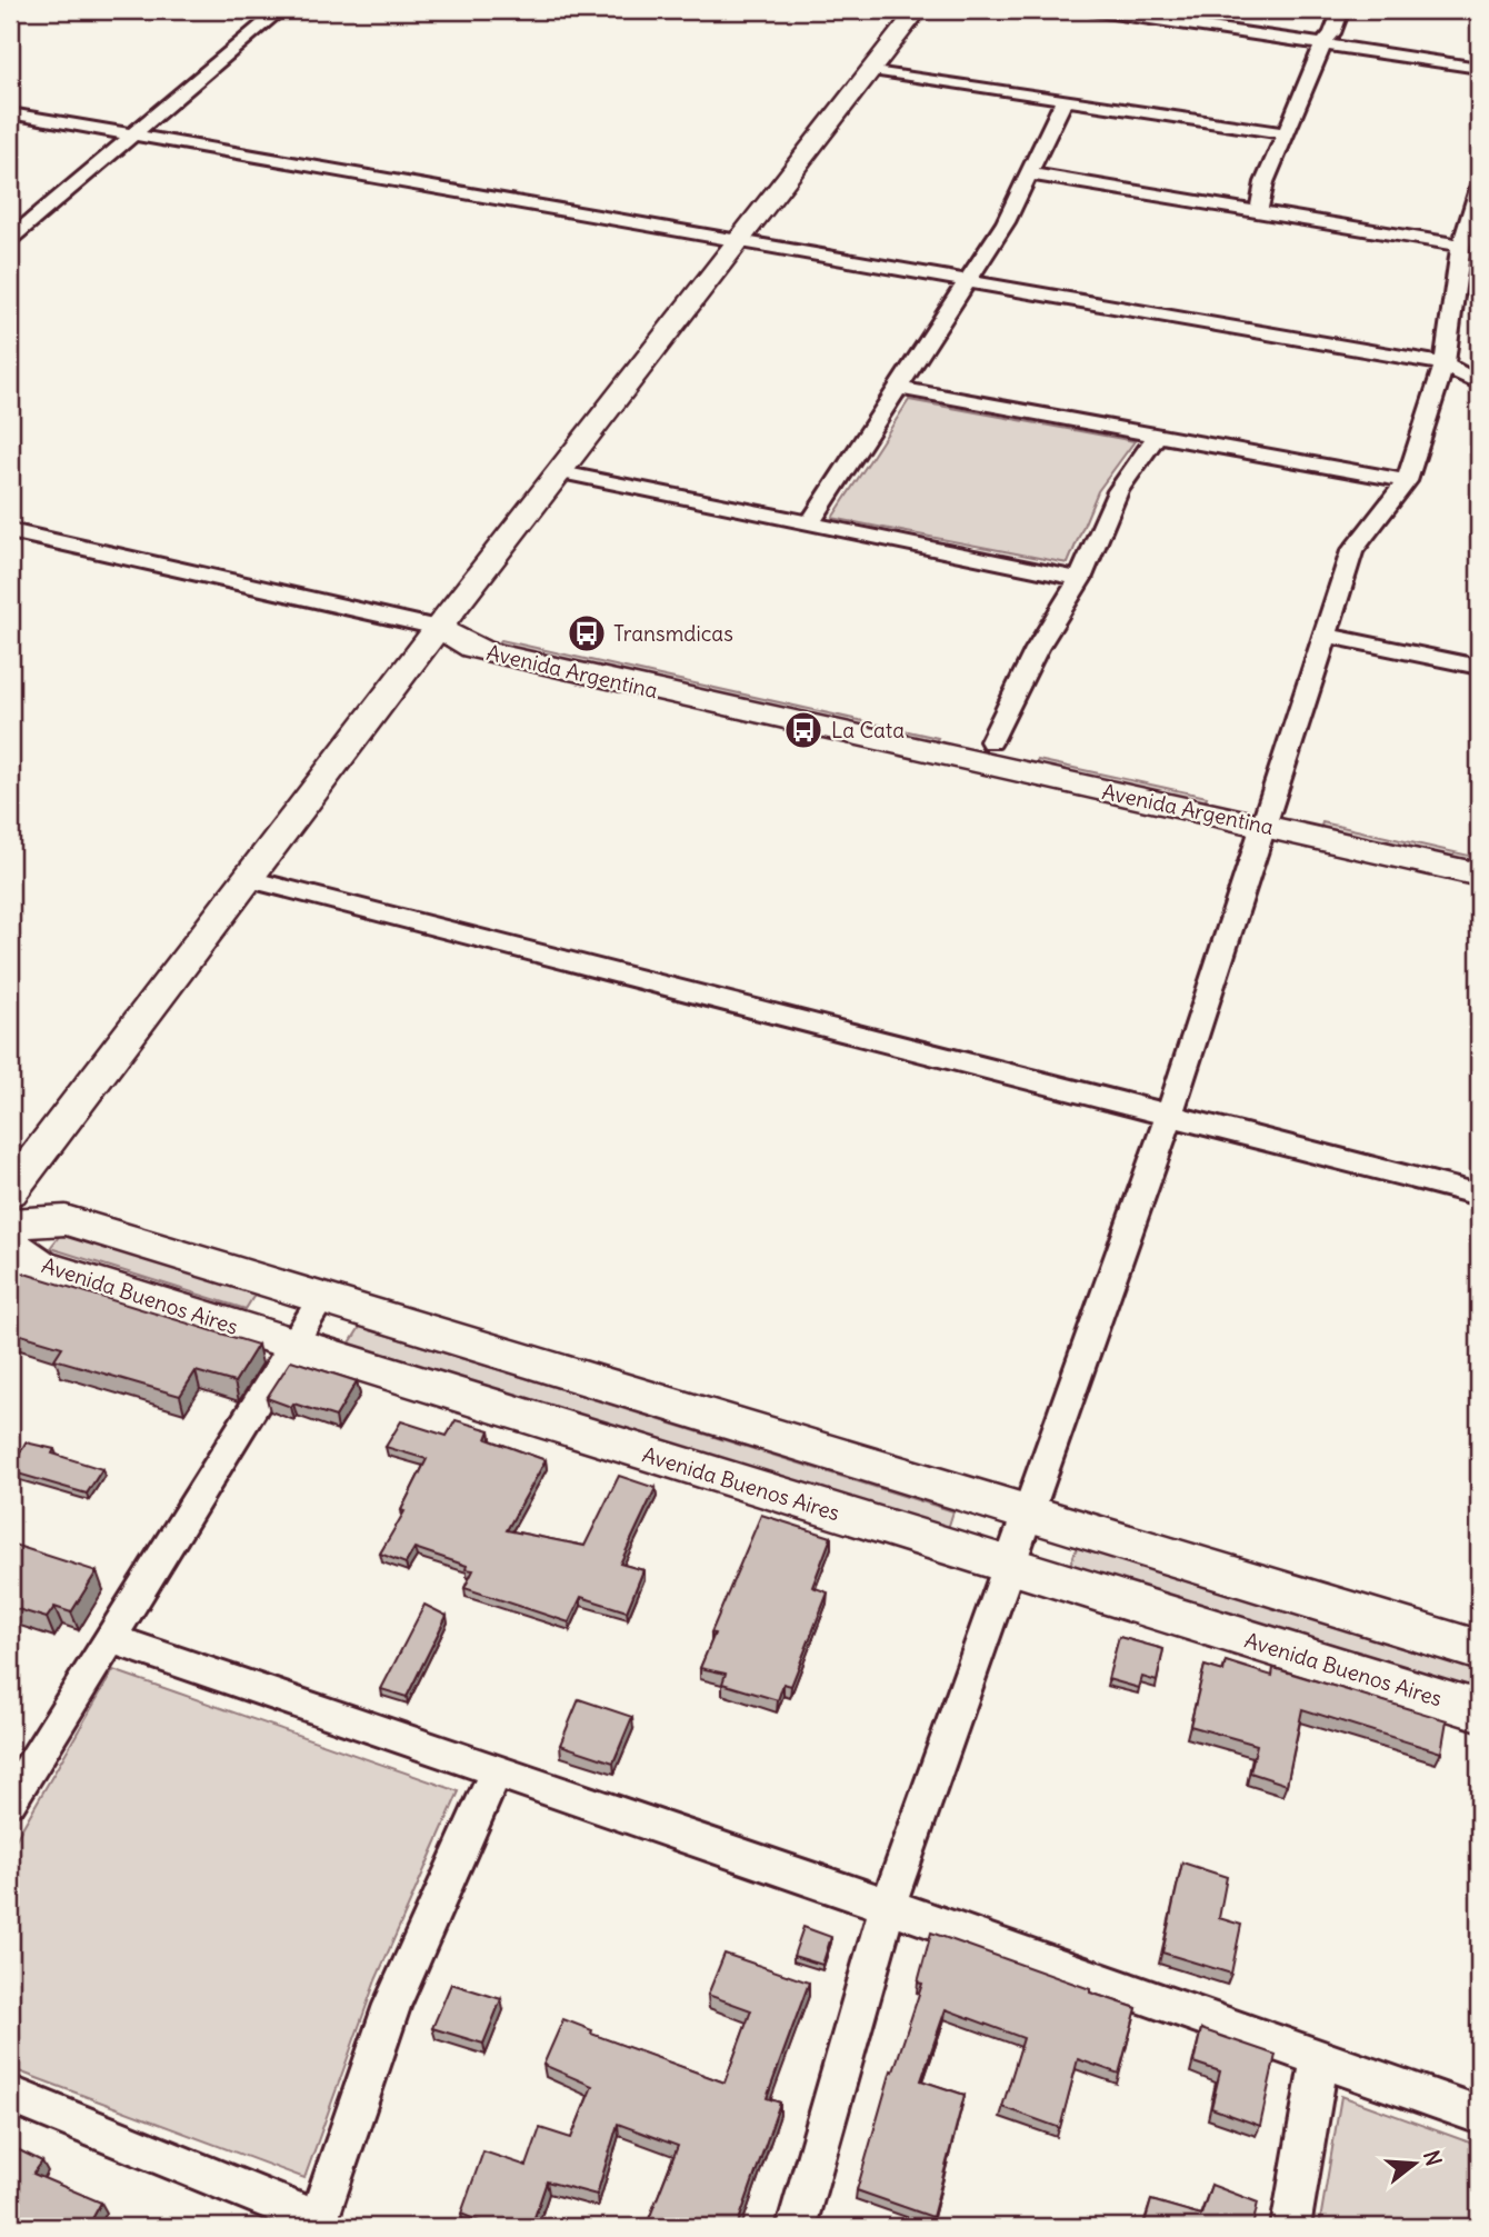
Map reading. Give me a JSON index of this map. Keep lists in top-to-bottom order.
{
  "streets": {
    "street": ["Avenida Argentina", "Avenida Buenos Aires"]
  },
  "places": {
    "bus stop": ["Transmdicas", "La Cata"]
  },
  "north": "right"
}
